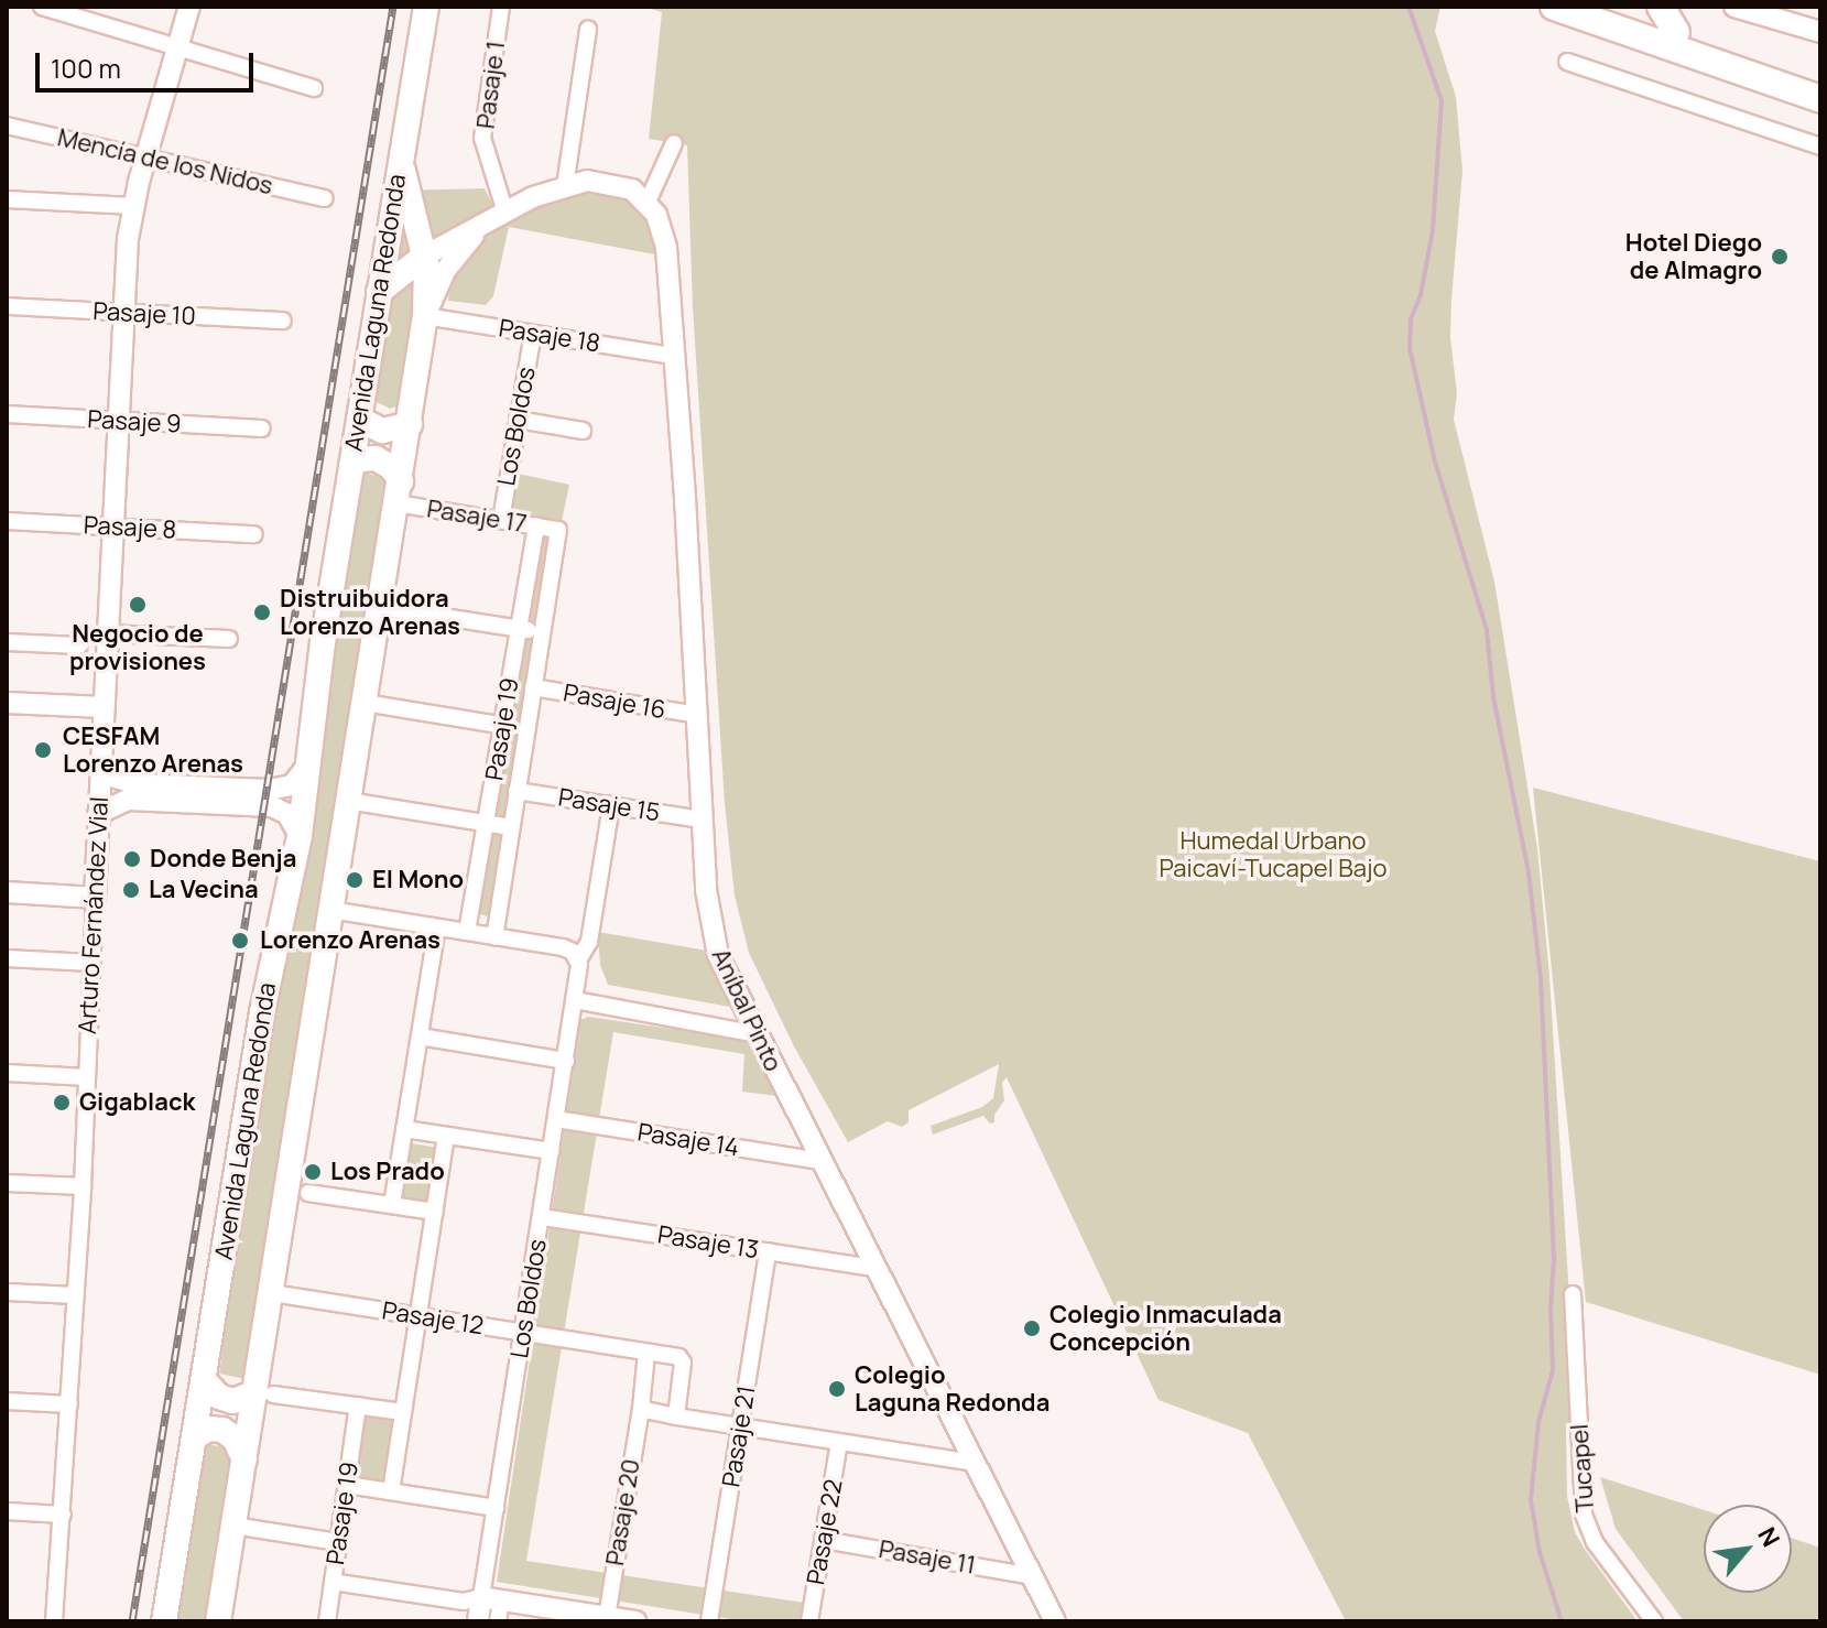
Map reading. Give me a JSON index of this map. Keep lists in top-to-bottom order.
{
  "streets": {
    "main road": ["Avenida Laguna Redonda"],
    "street": [
      "Pasaje 1",
      "Mencía de los Nidos",
      "Pasaje 10",
      "Pasaje 18",
      "Pasaje 9",
      "Los Boldos",
      "Pasaje 17",
      "Pasaje 8",
      "Pasaje 16",
      "Pasaje 19",
      "Pasaje 15",
      "Arturo Fernández Vial",
      "Aníbal Pinto",
      "Pasaje 14",
      "Pasaje 13",
      "Pasaje 12",
      "Pasaje 21",
      "Tucapel",
      "Pasaje 20",
      "Pasaje 22",
      "Pasaje 11"
    ]
  },
  "crossings": [
    ["Mencía de los Nidos", "Arturo Fernández Vial"],
    ["Avenida Laguna Redonda", "Pasaje 18"],
    ["Avenida Laguna Redonda", "Pasaje 17"],
    ["Avenida Laguna Redonda", "Pasaje 12"],
    ["Pasaje 10", "Arturo Fernández Vial"],
    ["Pasaje 18", "Los Boldos"],
    ["Pasaje 18", "Aníbal Pinto"],
    ["Pasaje 9", "Arturo Fernández Vial"],
    ["Los Boldos", "Pasaje 17"],
    ["Los Boldos", "Pasaje 14"],
    ["Los Boldos", "Pasaje 13"],
    ["Los Boldos", "Pasaje 12"],
    ["Pasaje 17", "Pasaje 19"],
    ["Pasaje 8", "Arturo Fernández Vial"],
    ["Pasaje 16", "Pasaje 19"],
    ["Pasaje 16", "Aníbal Pinto"],
    ["Pasaje 19", "Pasaje 15"],
    ["Pasaje 19", "Pasaje 12"],
    ["Pasaje 15", "Aníbal Pinto"],
    ["Aníbal Pinto", "Pasaje 14"],
    ["Aníbal Pinto", "Pasaje 13"],
    ["Aníbal Pinto", "Pasaje 11"],
    ["Pasaje 13", "Pasaje 21"],
    ["Pasaje 22", "Pasaje 11"]
  ],
  "parks": ["Humedal Urbano Paicaví-Tucapel Bajo"],
  "places": [
    "Hotel Diego de Almagro",
    "Negocio de provisiones",
    "Distruibuidora Lorenzo Arenas",
    "CESFAM Lorenzo Arenas",
    "Donde Benja",
    "El Mono",
    "La Vecina",
    "Lorenzo Arenas",
    "Gigablack",
    "Los Prado",
    "Colegio Inmaculada Concepción",
    "Colegio Laguna Redonda"
  ],
  "scale_bar": "100 m",
  "north": "top right"
}
